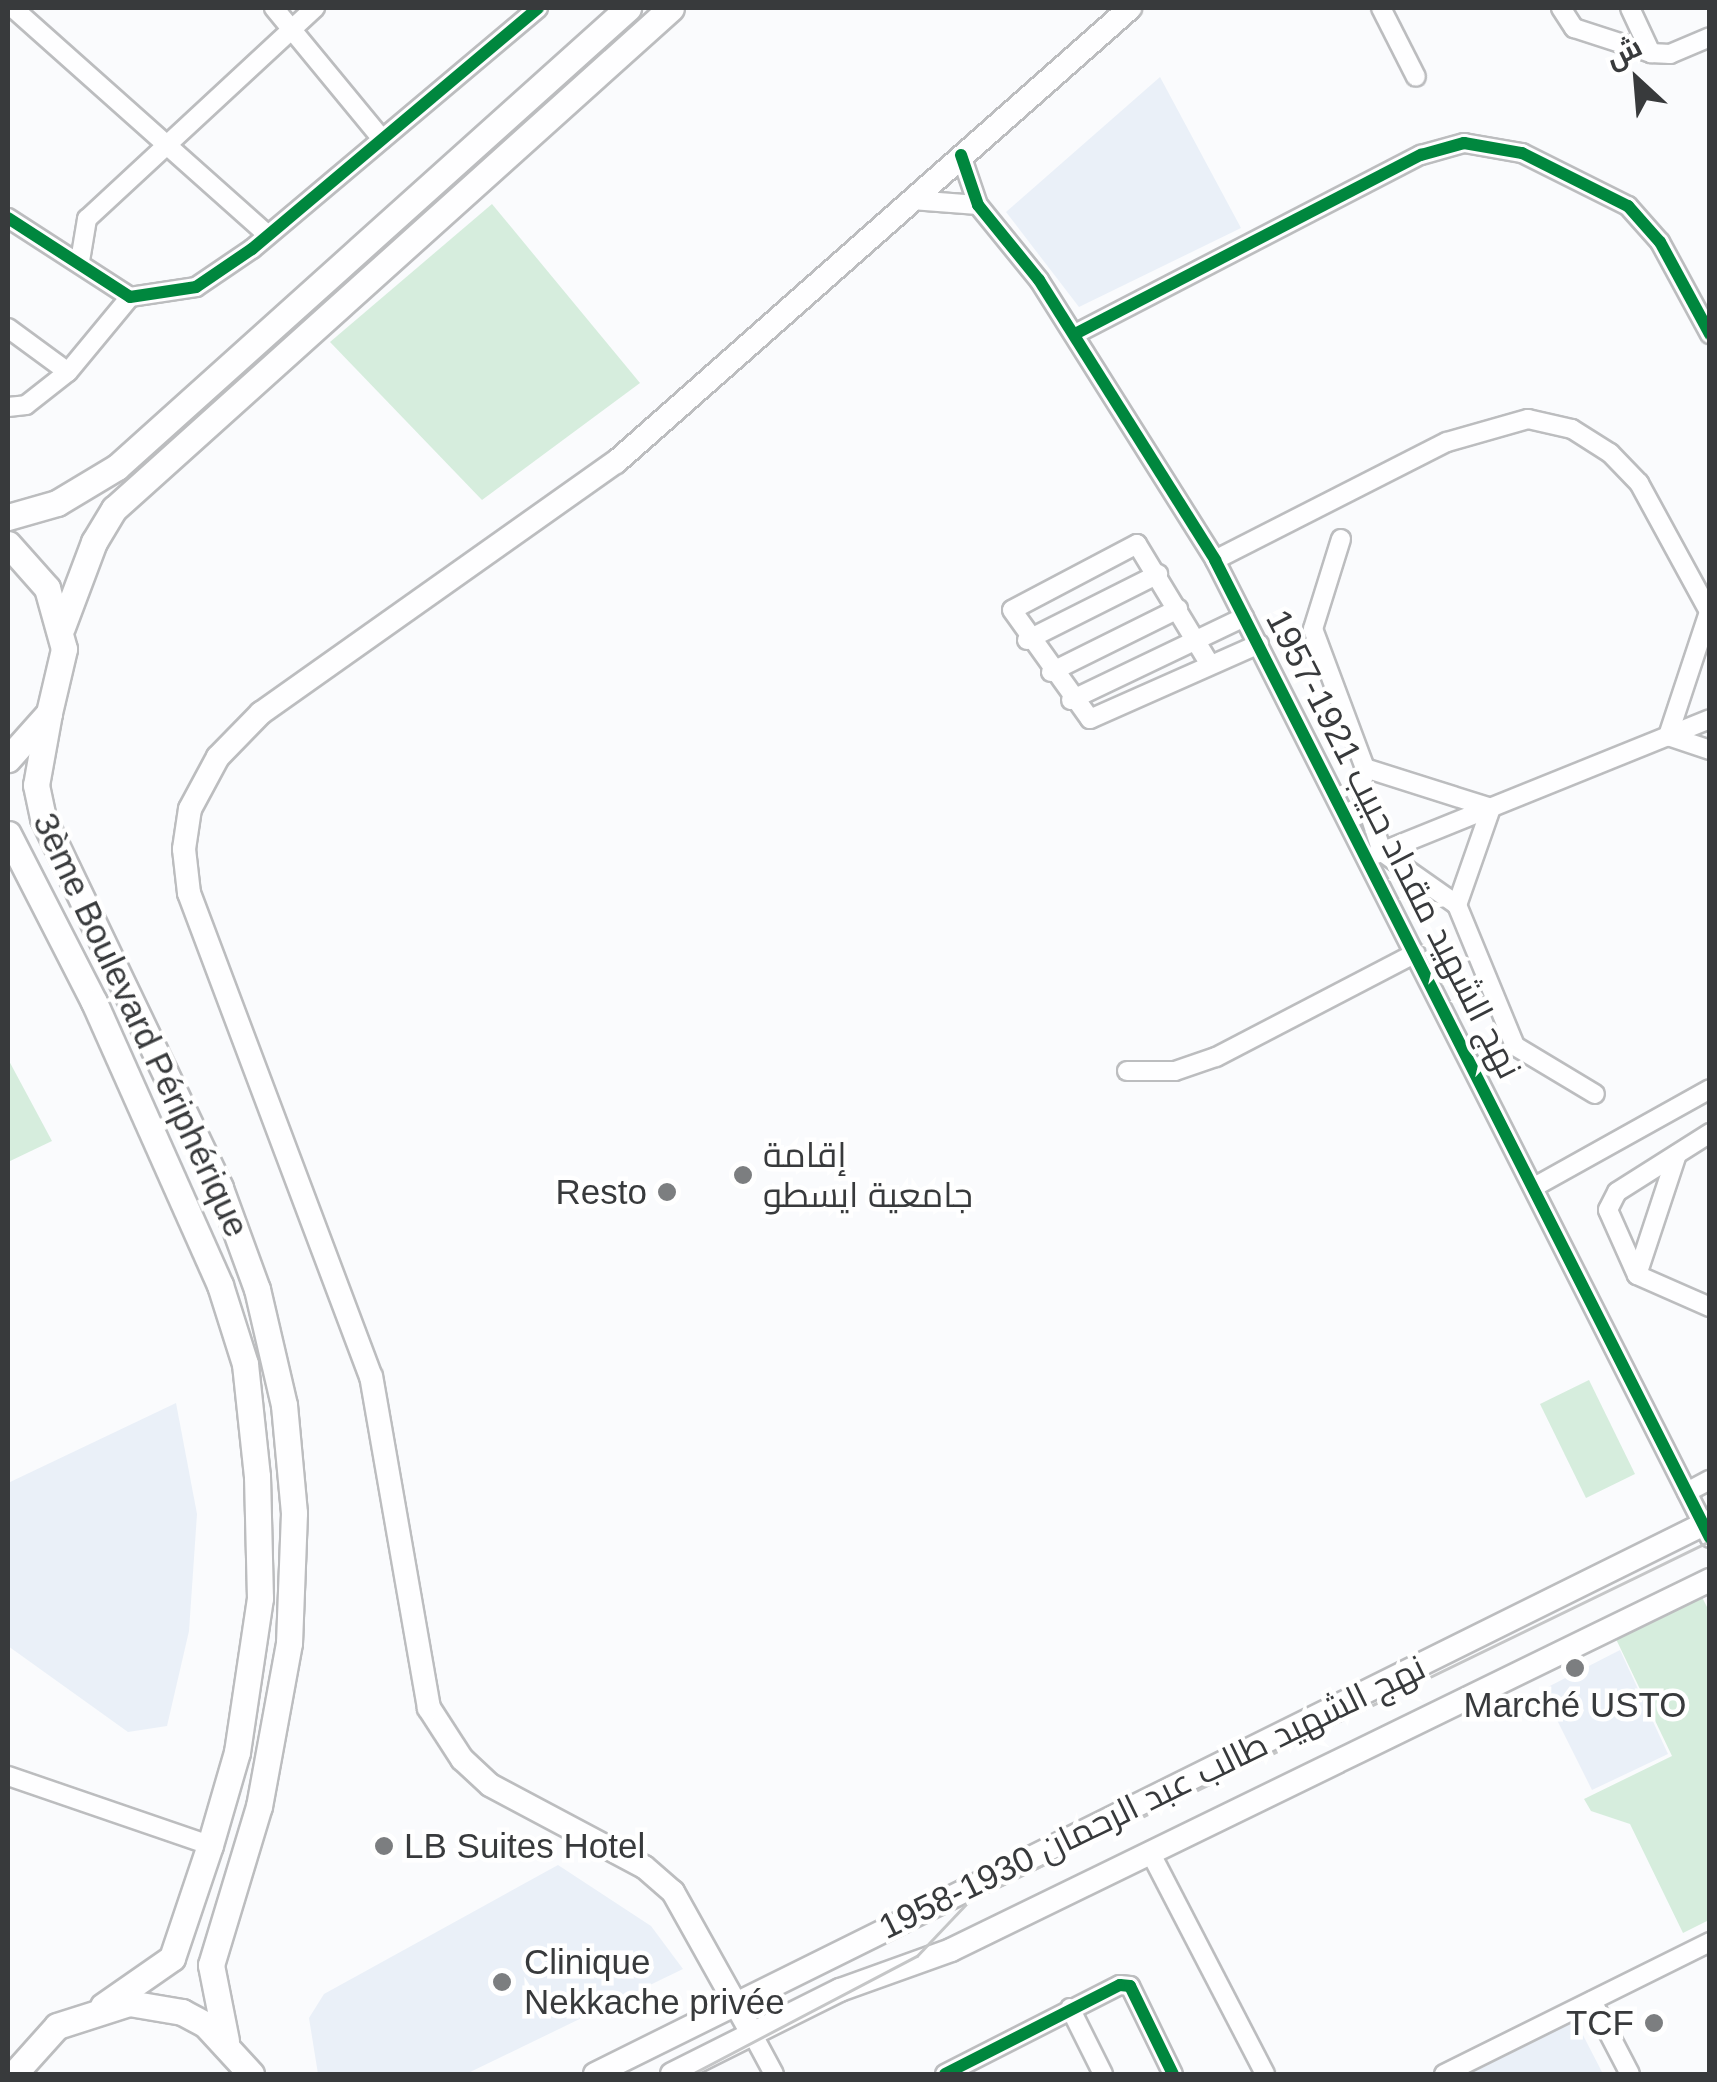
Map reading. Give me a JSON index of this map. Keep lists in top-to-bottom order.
{
  "streets": {
    "highway": ["3ème Boulevard Périphérique"],
    "main road": ["نهج الشهيد طالب عبد الرحمان 1930-1958"],
    "street": ["نهج الشهيد مقداد حبيب 1921-1957"]
  },
  "crossings": [
    ["نهج الشهيد مقداد حبيب 1921-1957", "نهج الشهيد طالب عبد الرحمان 1930-1958"]
  ],
  "places": [
    "إقامة جامعية ايسطو",
    "Resto",
    "Marché USTO",
    "LB Suites Hotel",
    "Clinique Nekkache privée",
    "TCF"
  ],
  "north": "top left"
}
